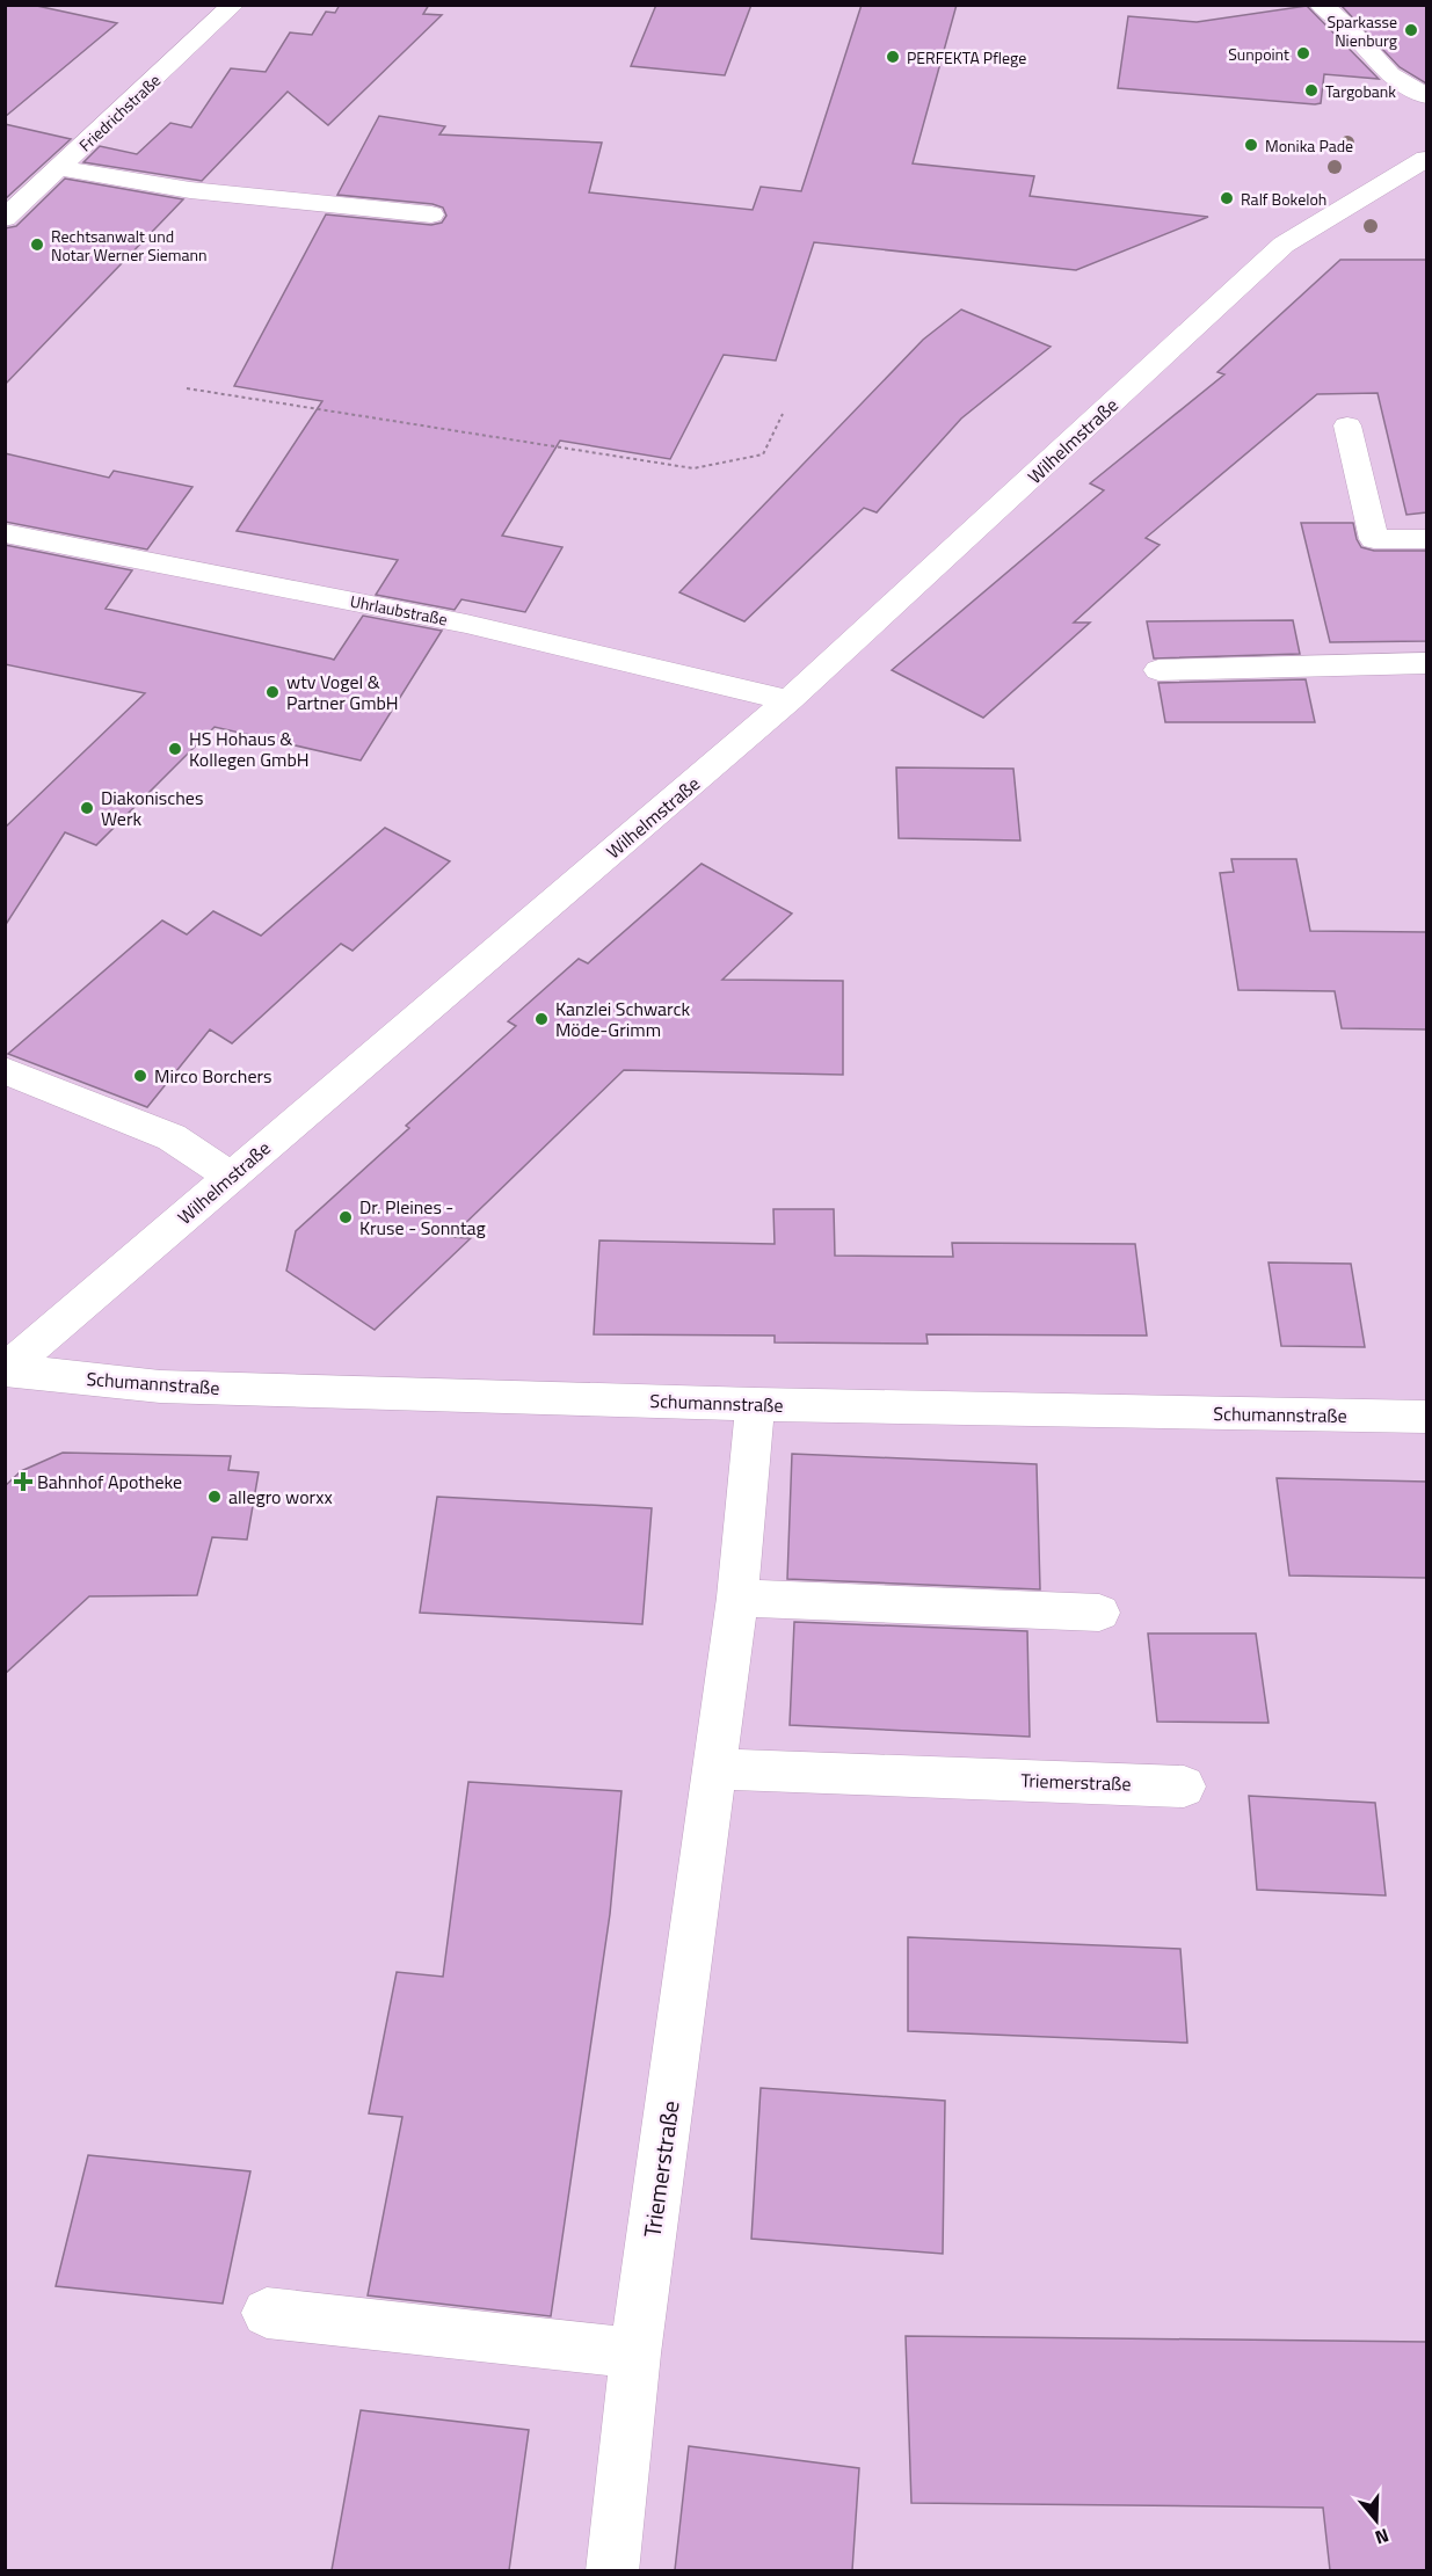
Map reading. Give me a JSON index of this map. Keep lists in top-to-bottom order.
{
  "streets": {
    "street": [
      "Friedrichstraße",
      "Wilhelmstraße",
      "Uhrlaubstraße",
      "Schumannstraße",
      "Triemerstraße"
    ]
  },
  "crossings": [
    ["Wilhelmstraße", "Uhrlaubstraße"],
    ["Wilhelmstraße", "Schumannstraße"],
    ["Schumannstraße", "Triemerstraße"]
  ],
  "places": {
    "other": [
      "Sparkasse Nienburg",
      "Sunpoint",
      "PERFEKTA Pflege",
      "Targobank",
      "Monika Pade",
      "Ralf Bokeloh",
      "Rechtsanwalt und Notar Werner Siemann",
      "wtv Vogel & Partner GmbH",
      "HS Hohaus & Kollegen GmbH",
      "Diakonisches Werk",
      "Kanzlei Schwarck Möde-Grimm",
      "Mirco Borchers",
      "Dr. Pleines - Kruse - Sonntag",
      "allegro worxx"
    ],
    "health": ["Bahnhof Apotheke"]
  },
  "north": "bottom"
}
